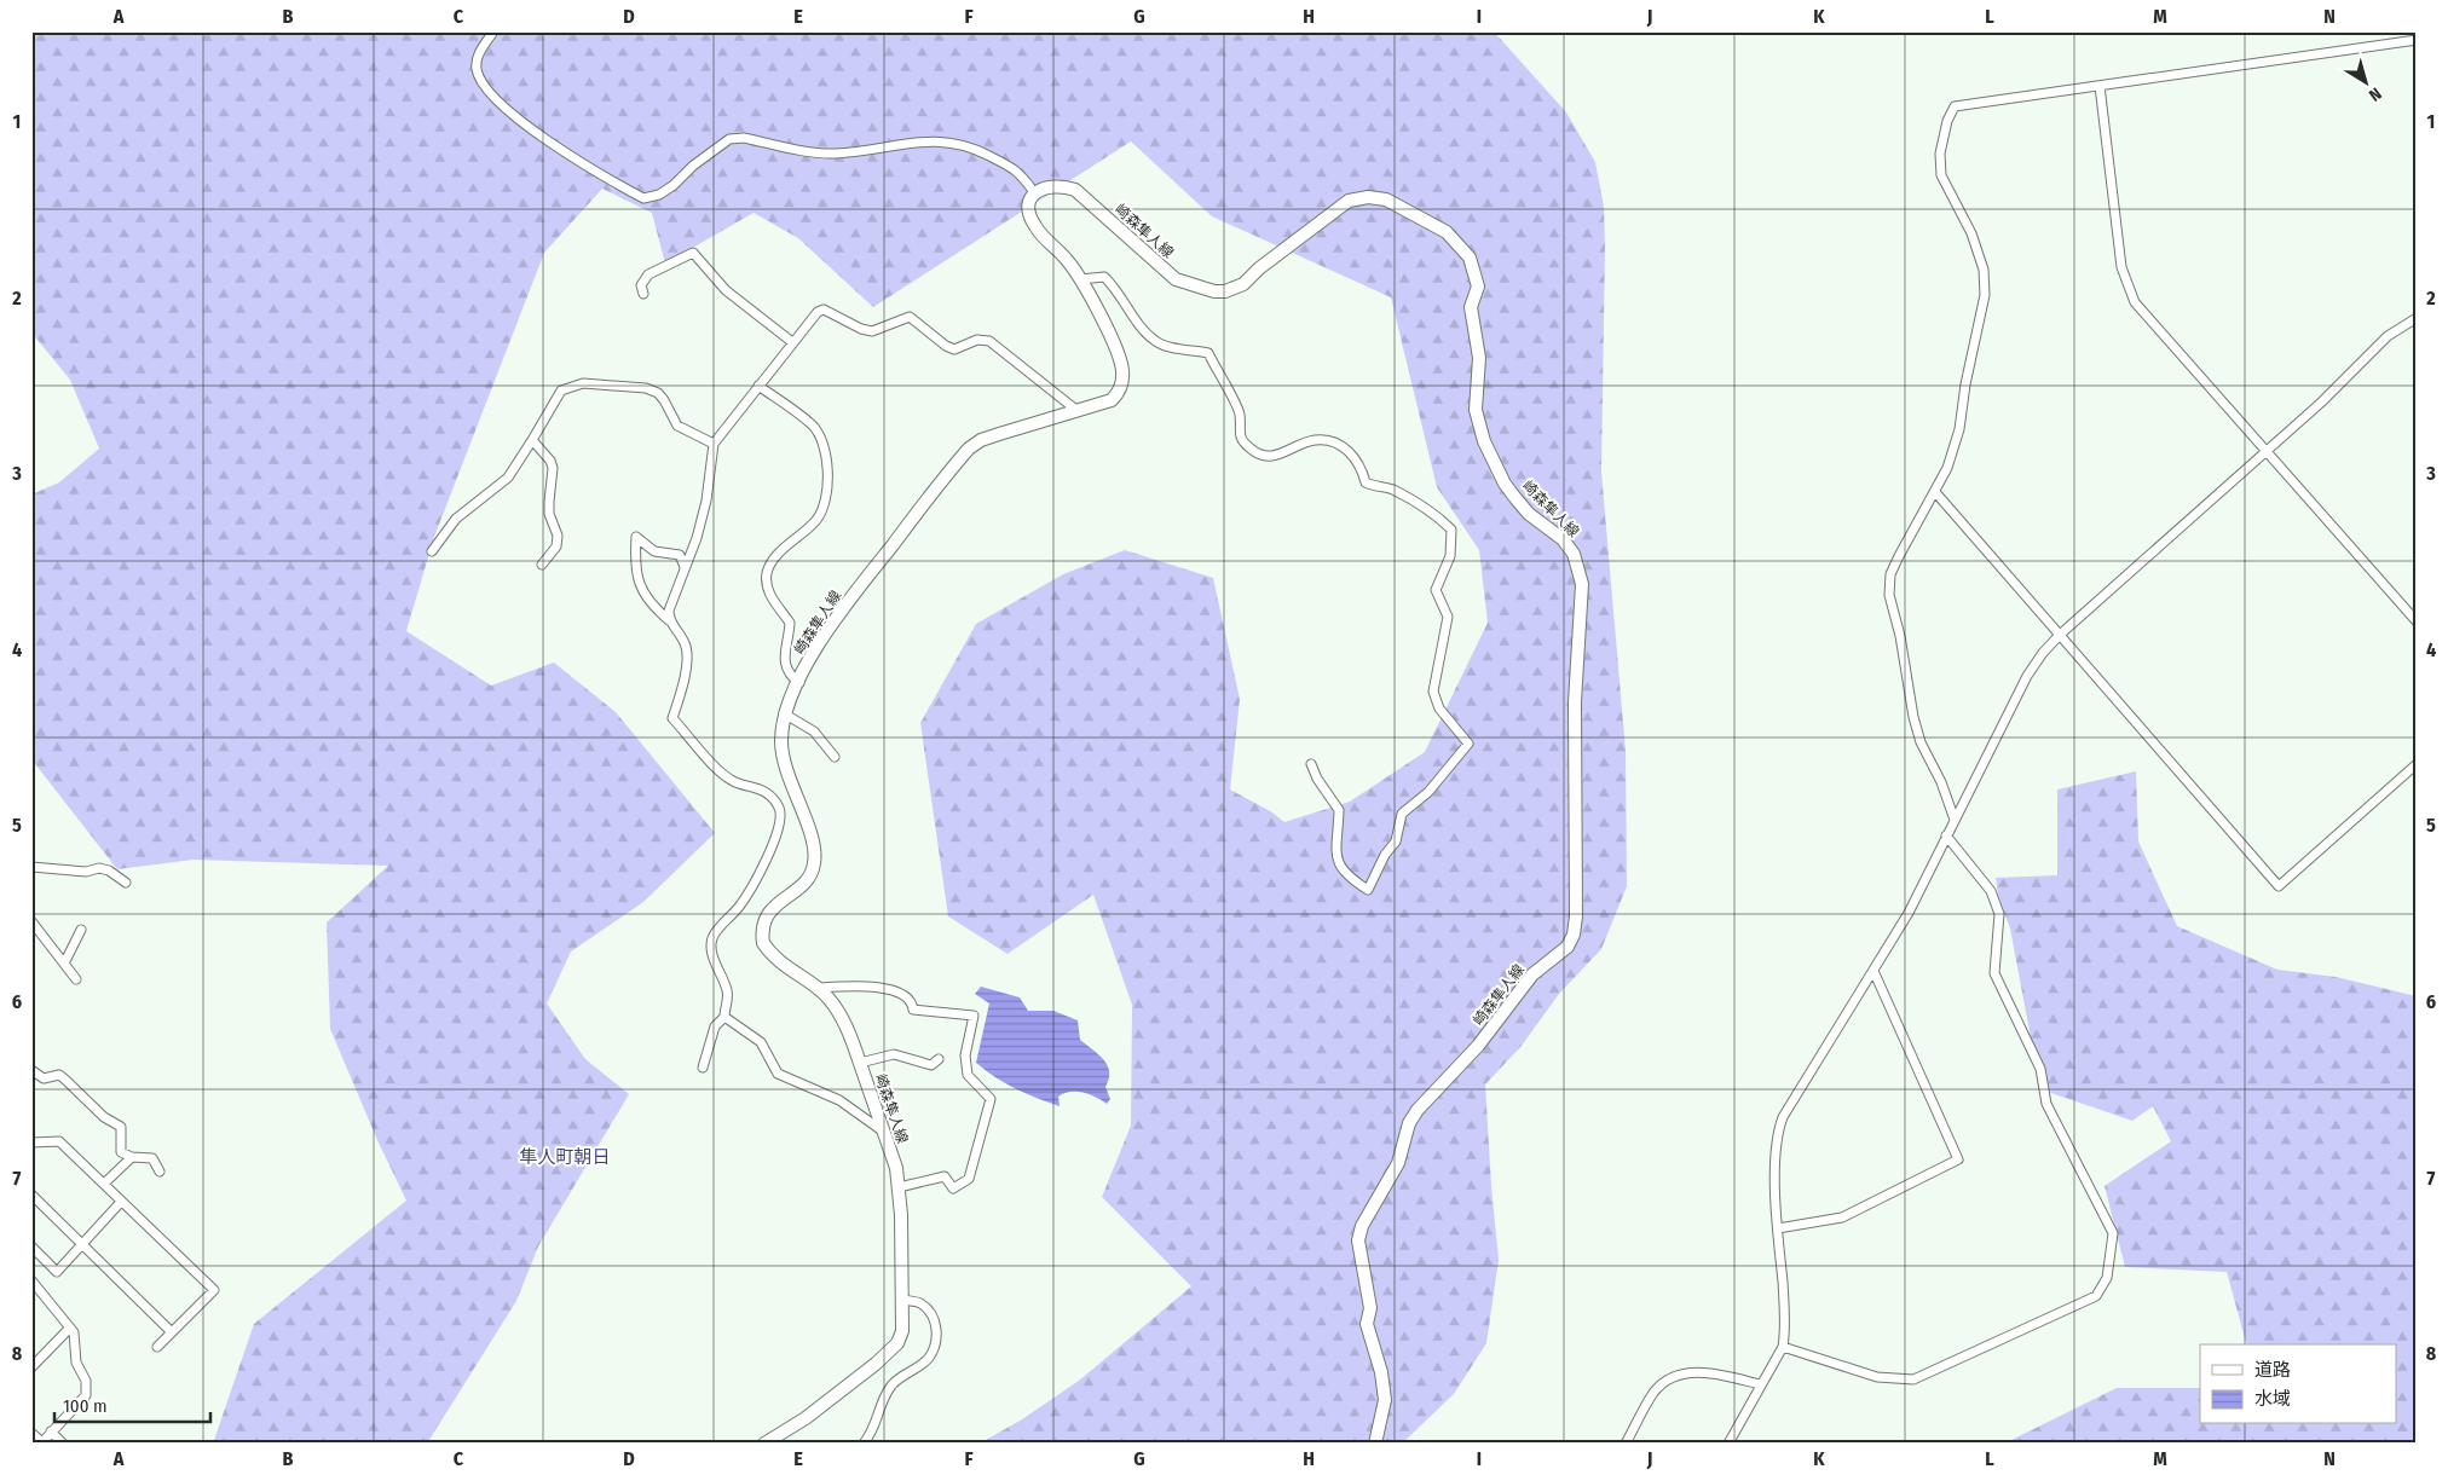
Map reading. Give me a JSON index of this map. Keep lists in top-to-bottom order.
{
  "streets": {
    "main road": ["崎森隼人線"]
  },
  "districts": ["隼人町朝日"],
  "legend": ["道路", "水域"],
  "scale_bar": "100 m",
  "north": "bottom right",
  "grid": {
    "columns": [
      "A",
      "B",
      "C",
      "D",
      "E",
      "F",
      "G",
      "H",
      "I",
      "J",
      "K",
      "L",
      "M",
      "N"
    ],
    "rows": [
      "1",
      "2",
      "3",
      "4",
      "5",
      "6",
      "7",
      "8"
    ]
  }
}
